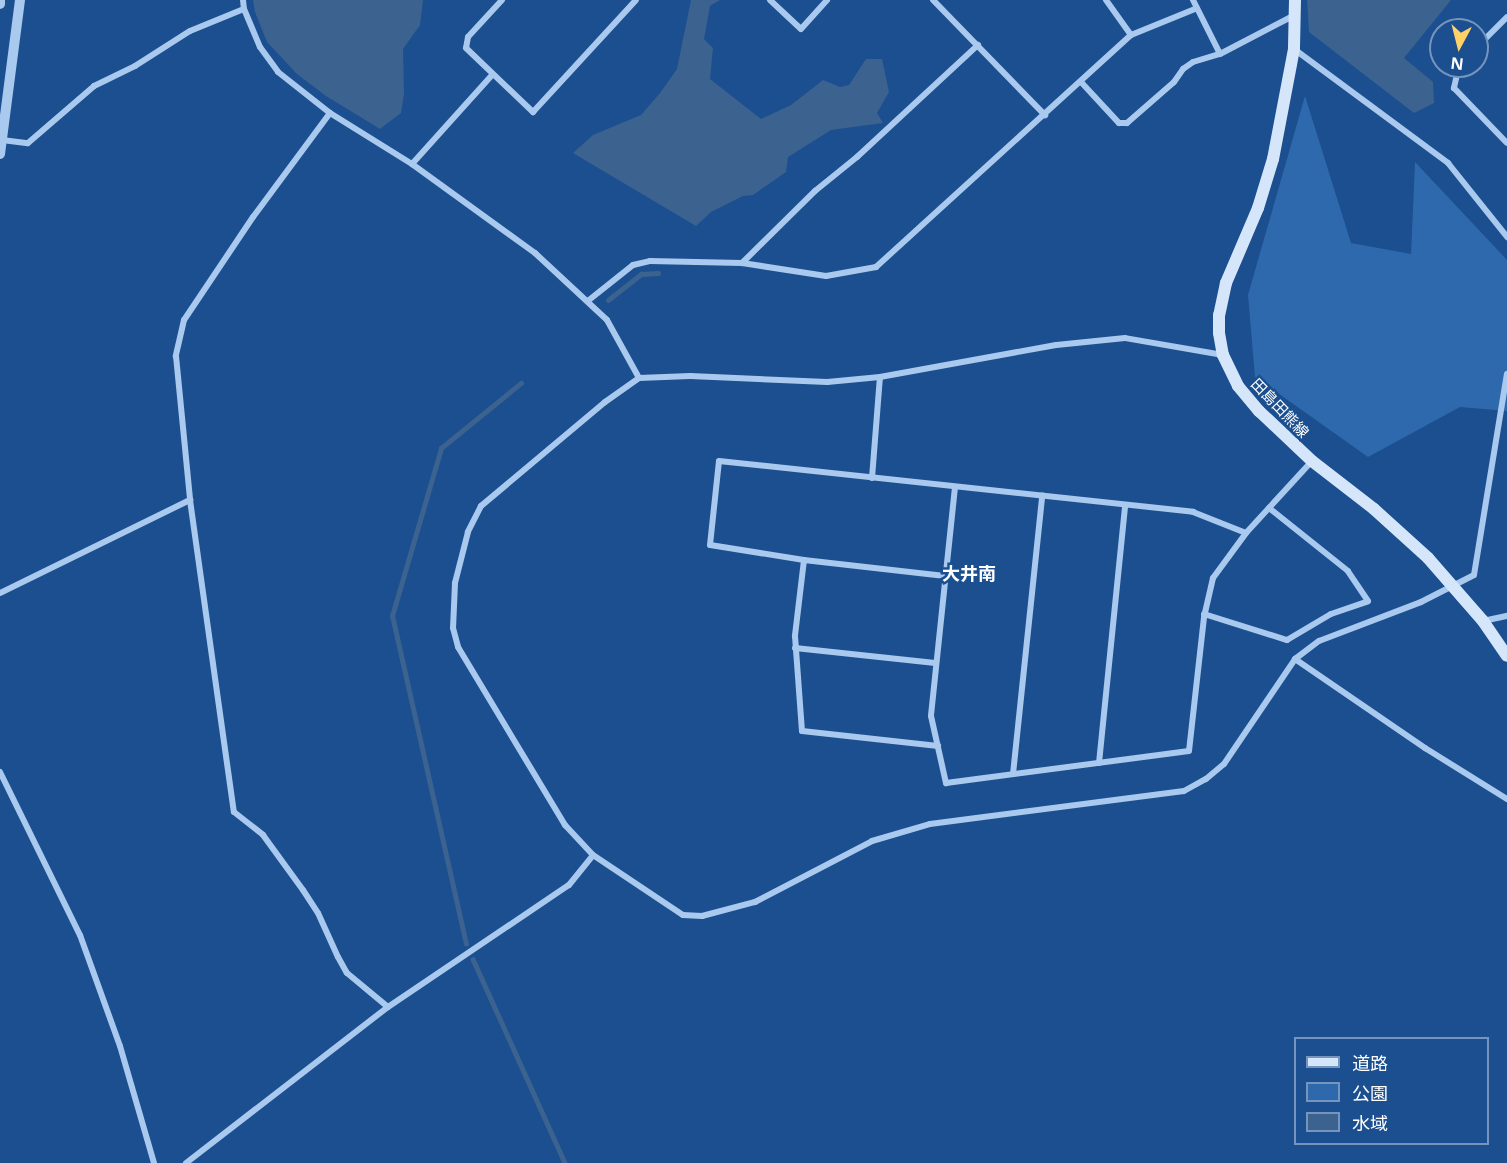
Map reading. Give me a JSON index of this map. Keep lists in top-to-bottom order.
{
  "streets": {
    "main road": ["田島田熊線"]
  },
  "districts": ["大井南"],
  "legend": ["道路", "公園", "水域"],
  "north": "bottom"
}
